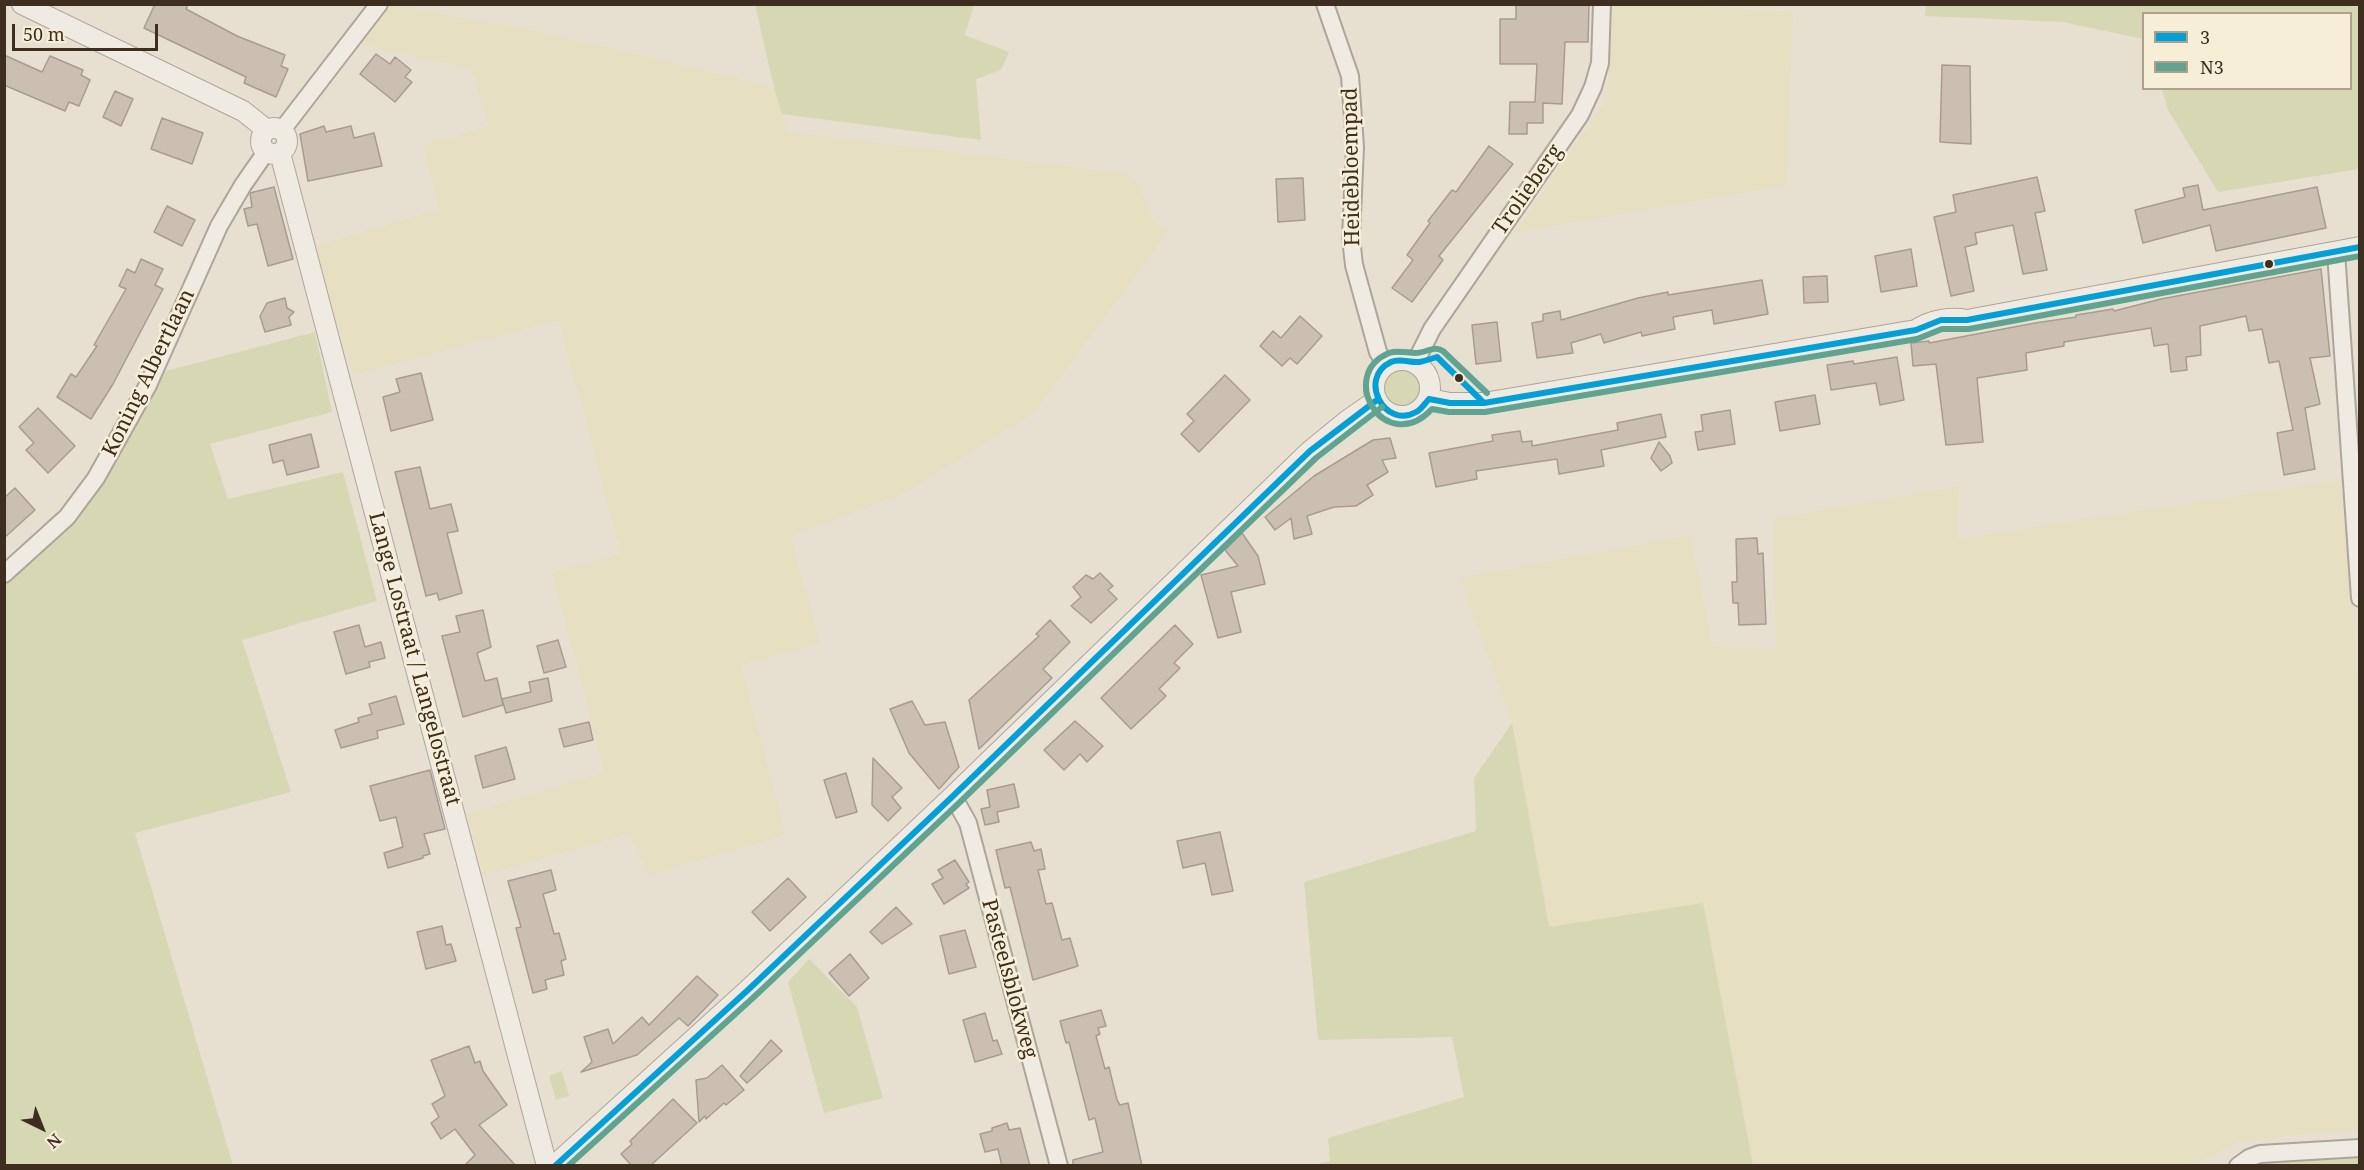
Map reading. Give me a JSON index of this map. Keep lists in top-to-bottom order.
{
  "streets": {
    "street": [
      "Heidebloempad",
      "Trolieberg",
      "Koning Albertlaan",
      "Lange Lostraat / Langelostraat",
      "Pasteelsblokweg"
    ]
  },
  "crossings": [
    ["Heidebloempad", "Trolieberg"],
    ["Koning Albertlaan", "Lange Lostraat / Langelostraat"]
  ],
  "lines": ["transit line 3", "transit line N3"],
  "legend": ["3", "N3"],
  "scale_bar": "50 m",
  "north": "bottom right"
}
